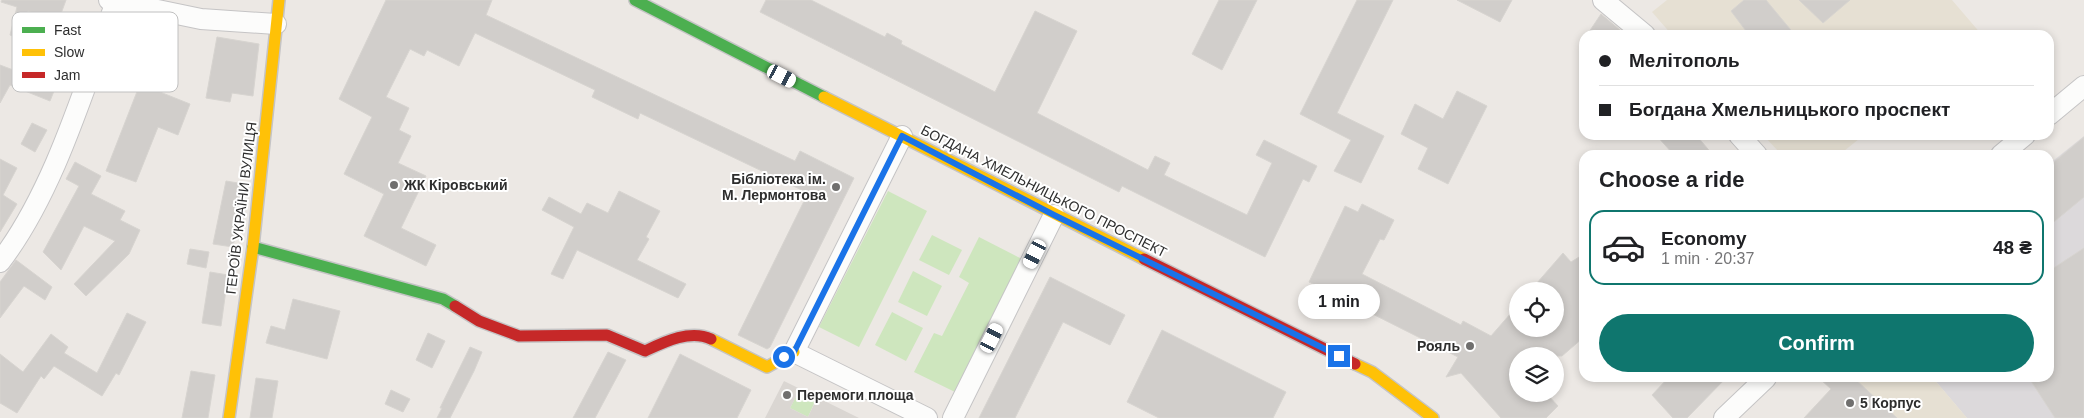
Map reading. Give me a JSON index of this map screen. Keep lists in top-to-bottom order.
{
  "streets": {
    "main road": ["БОГДАНА ХМЕЛЬНИЦЬКОГО ПРОСПЕКТ", "ГЕРОЇВ УКРАЇНИ ВУЛИЦЯ"]
  },
  "places": [
    "ЖК Кіровський",
    "Бібліотека ім. М. Лермонтова",
    "Рояль",
    "Перемоги площа",
    "5 Корпус"
  ],
  "legend": ["Fast", "Slow", "Jam"],
  "page": {
    "banner": ["Мелітополь", "Богдана Хмельницького проспект"],
    "heading": "Choose a ride",
    "list": [
      {
        "name": "Economy",
        "note": "1 min · 20:37",
        "value": "48 ₴"
      }
    ],
    "bubble": "1 min",
    "buttons": "Confirm"
  }
}
